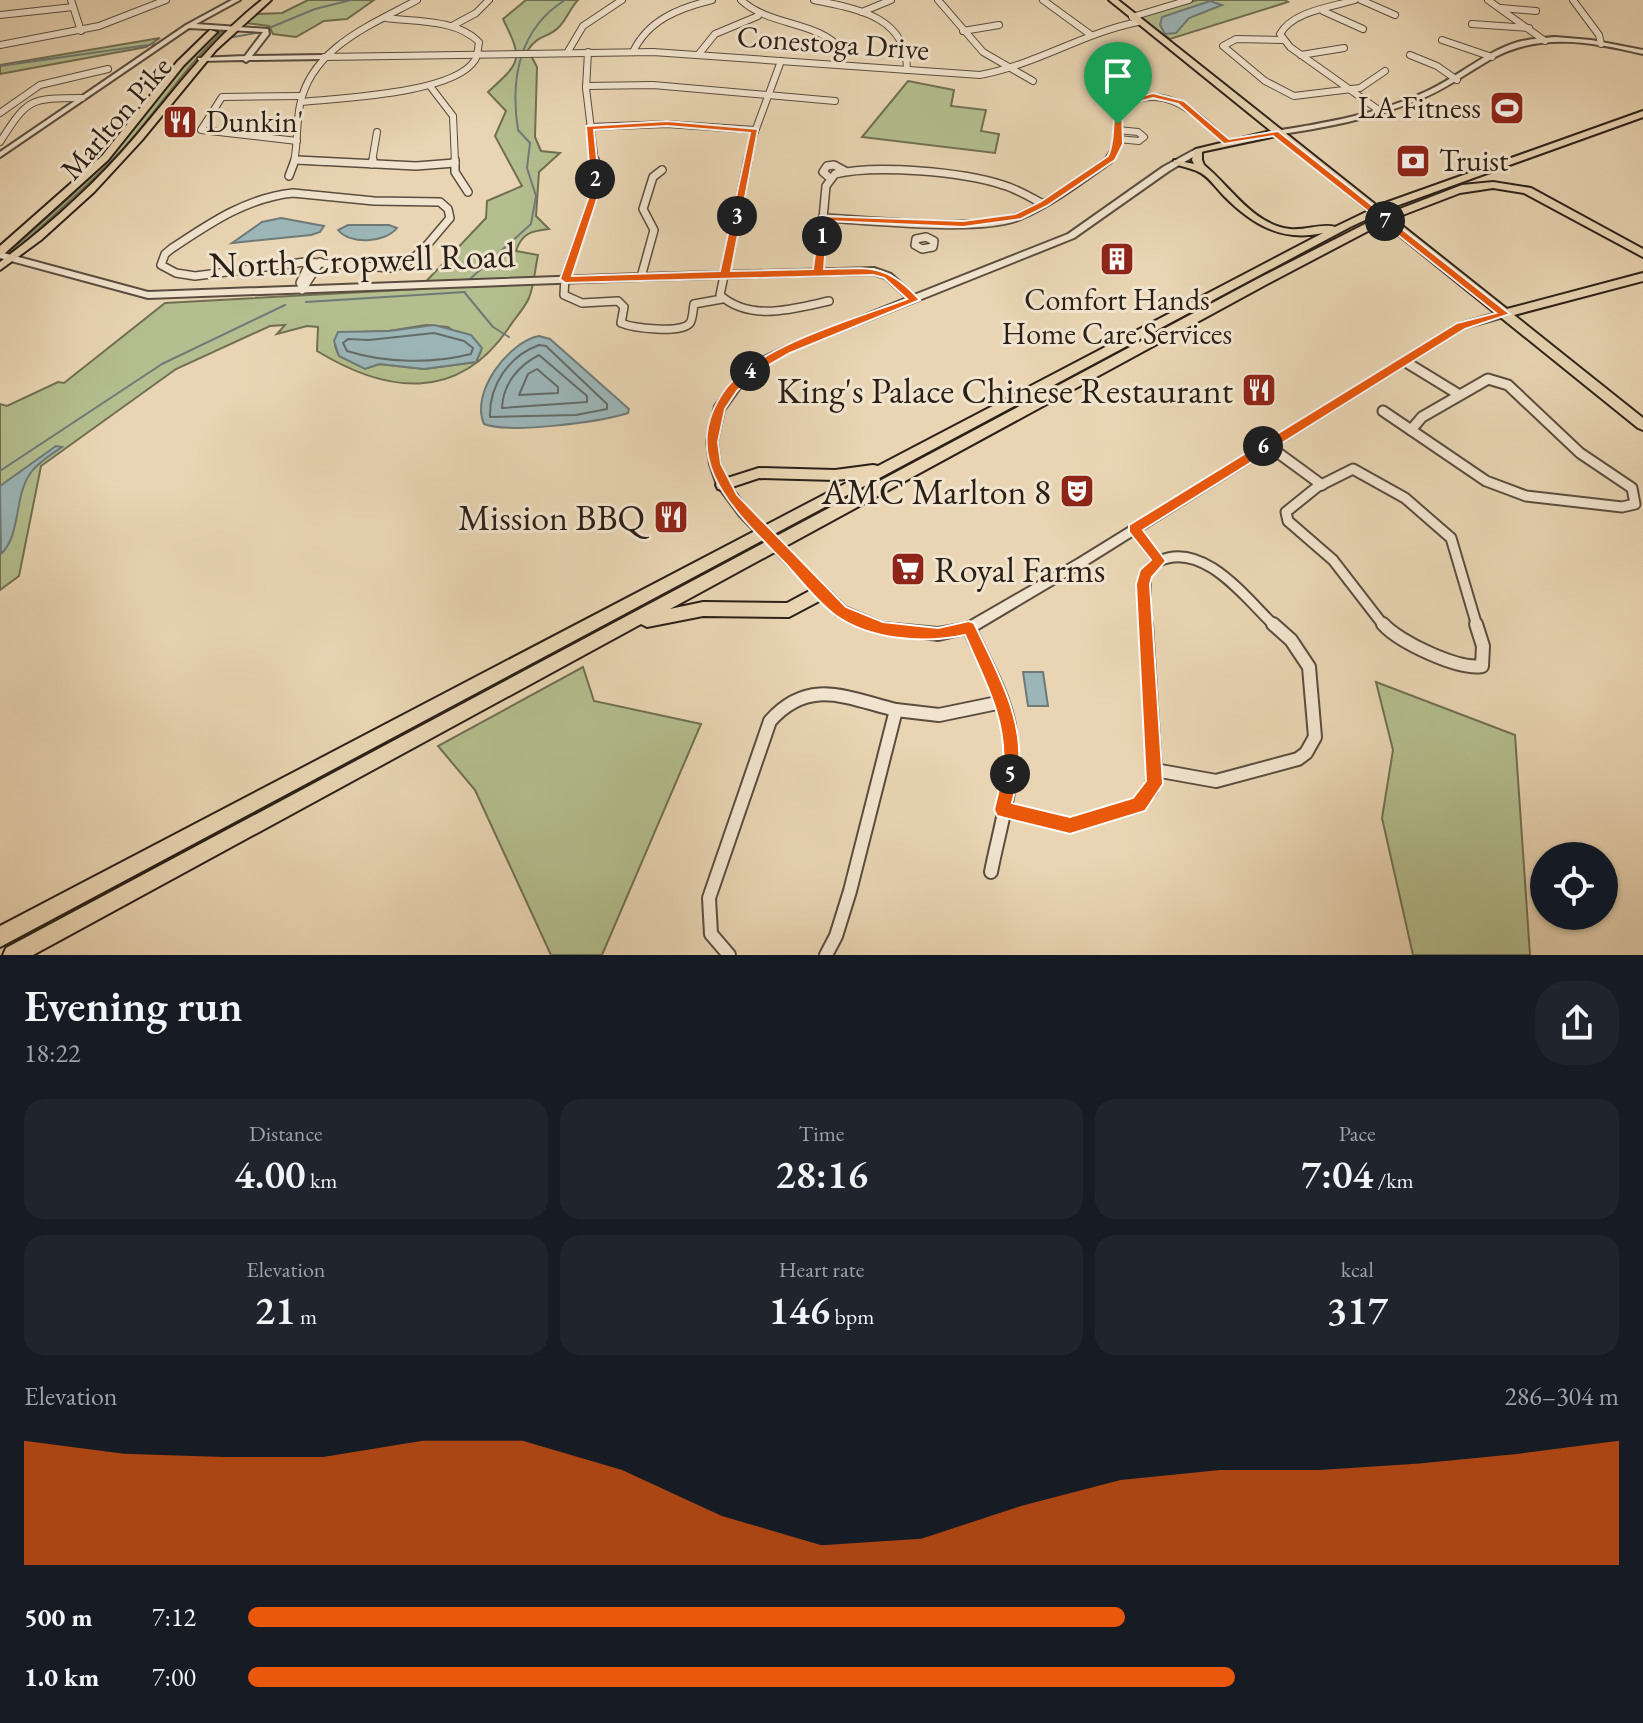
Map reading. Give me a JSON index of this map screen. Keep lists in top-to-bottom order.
{
  "streets": {
    "main road": ["Marlton Pike"],
    "street": ["Conestoga Drive", "North Cropwell Road"]
  },
  "crossings": [
    ["Conestoga Drive", "Marlton Pike"],
    ["Marlton Pike", "North Cropwell Road"]
  ],
  "places": {
    "sports": ["LA Fitness"],
    "restaurant": ["Dunkin'", "King's Palace Chinese Restaurant", "Mission BBQ"],
    "bank": ["Truist"],
    "building": ["Comfort Hands Home Care Services"],
    "theatre": ["AMC Marlton 8"],
    "supermarket": ["Royal Farms"]
  },
  "page": {
    "pins": [
      "2",
      "3",
      "7",
      "1",
      "4",
      "6",
      "5"
    ],
    "heading": ["Evening run", "18:22"],
    "stats": [
      ["Distance", "4.00 km"],
      ["Time", "28:16"],
      ["Pace", "7:04 /km"],
      ["Elevation", "21 m"],
      ["Heart rate", "146 bpm"],
      ["kcal", "317"]
    ],
    "chart": ["Elevation", "286–304 m"],
    "list": [
      {
        "name": "500 m",
        "note": "7:12"
      },
      {
        "name": "1.0 km",
        "note": "7:00"
      }
    ]
  }
}
